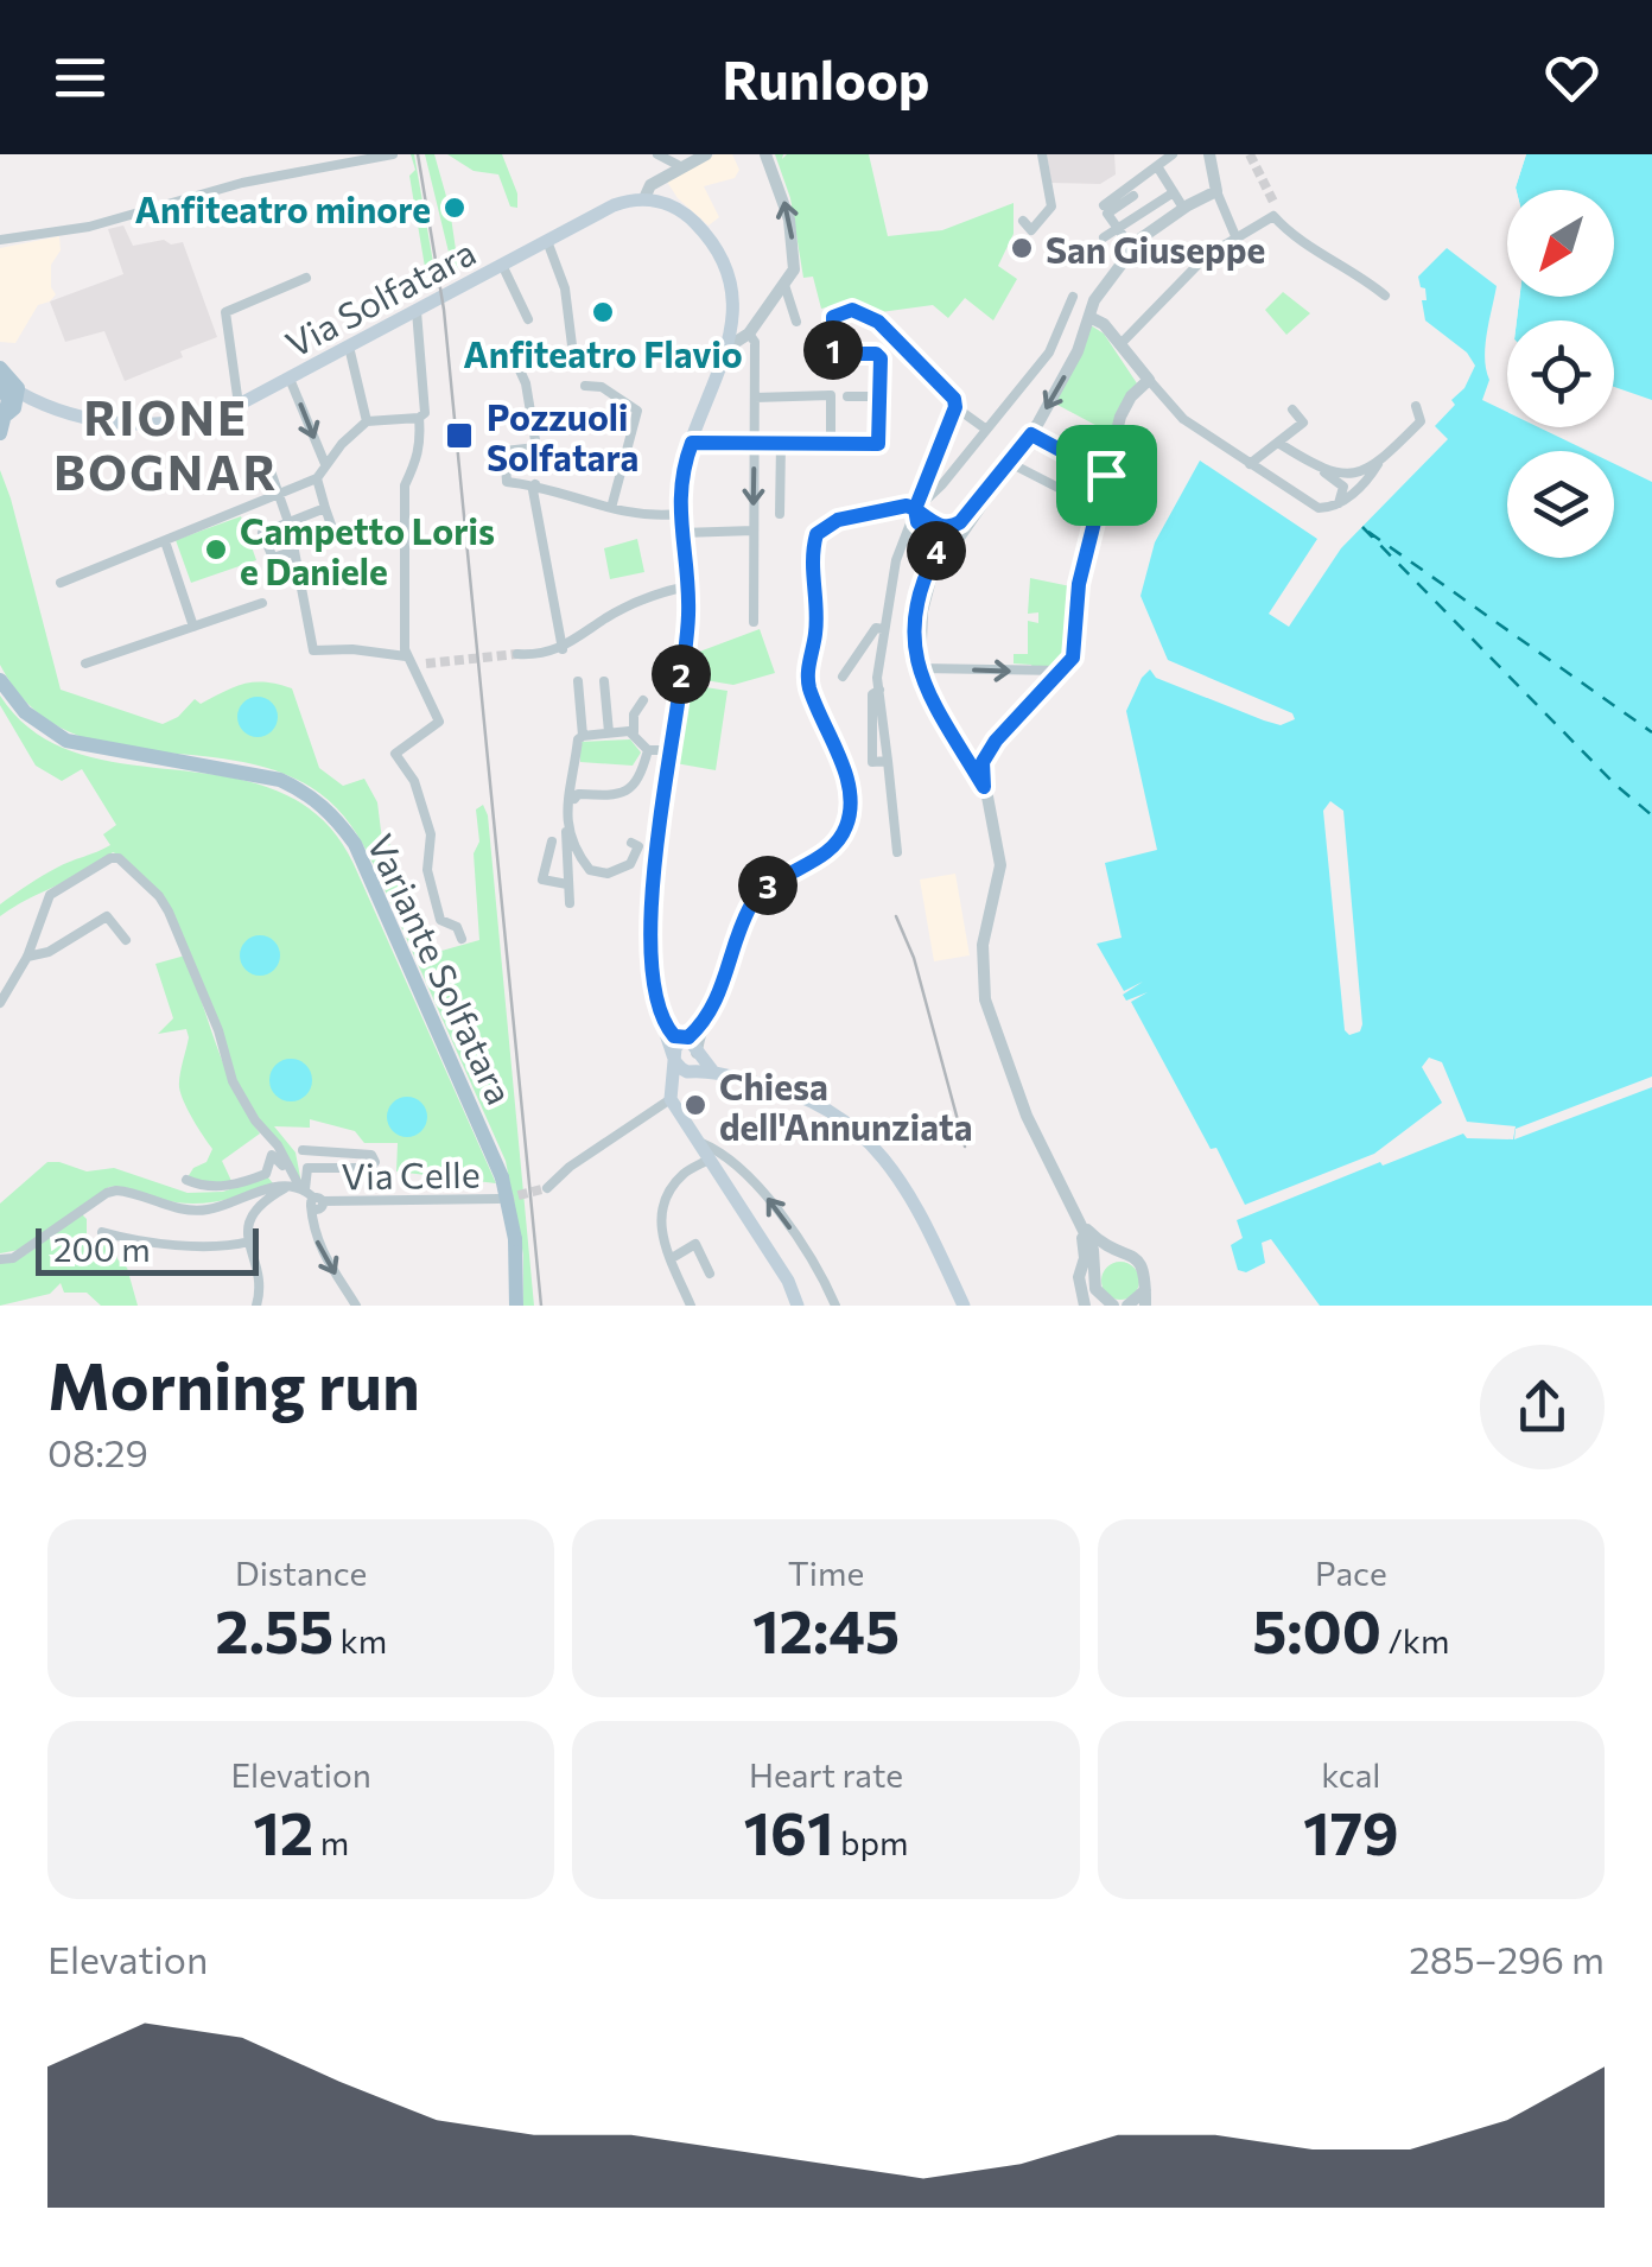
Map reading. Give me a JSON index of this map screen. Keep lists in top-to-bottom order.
{
  "streets": {
    "main road": ["Via Solfatara", "Variante Solfatara"],
    "street": ["Via Celle"]
  },
  "districts": ["RIONE BOGNAR"],
  "places": {
    "other": [
      "Anfiteatro minore",
      "San Giuseppe",
      "Anfiteatro Flavio",
      "Campetto Loris e Daniele",
      "Chiesa dell'Annunziata"
    ],
    "transit": ["Pozzuoli Solfatara"]
  },
  "scale_bar": "200 m",
  "north": "bottom left",
  "page": {
    "header": "Runloop",
    "pins": [
      "1",
      "4",
      "2",
      "3"
    ],
    "scale": "200 m",
    "heading": ["Morning run", "08:29"],
    "stats": [
      ["Distance", "2.55 km"],
      ["Time", "12:45"],
      ["Pace", "5:00 /km"],
      ["Elevation", "12 m"],
      ["Heart rate", "161 bpm"],
      ["kcal", "179"]
    ],
    "chart": ["Elevation", "285–296 m"]
  }
}
